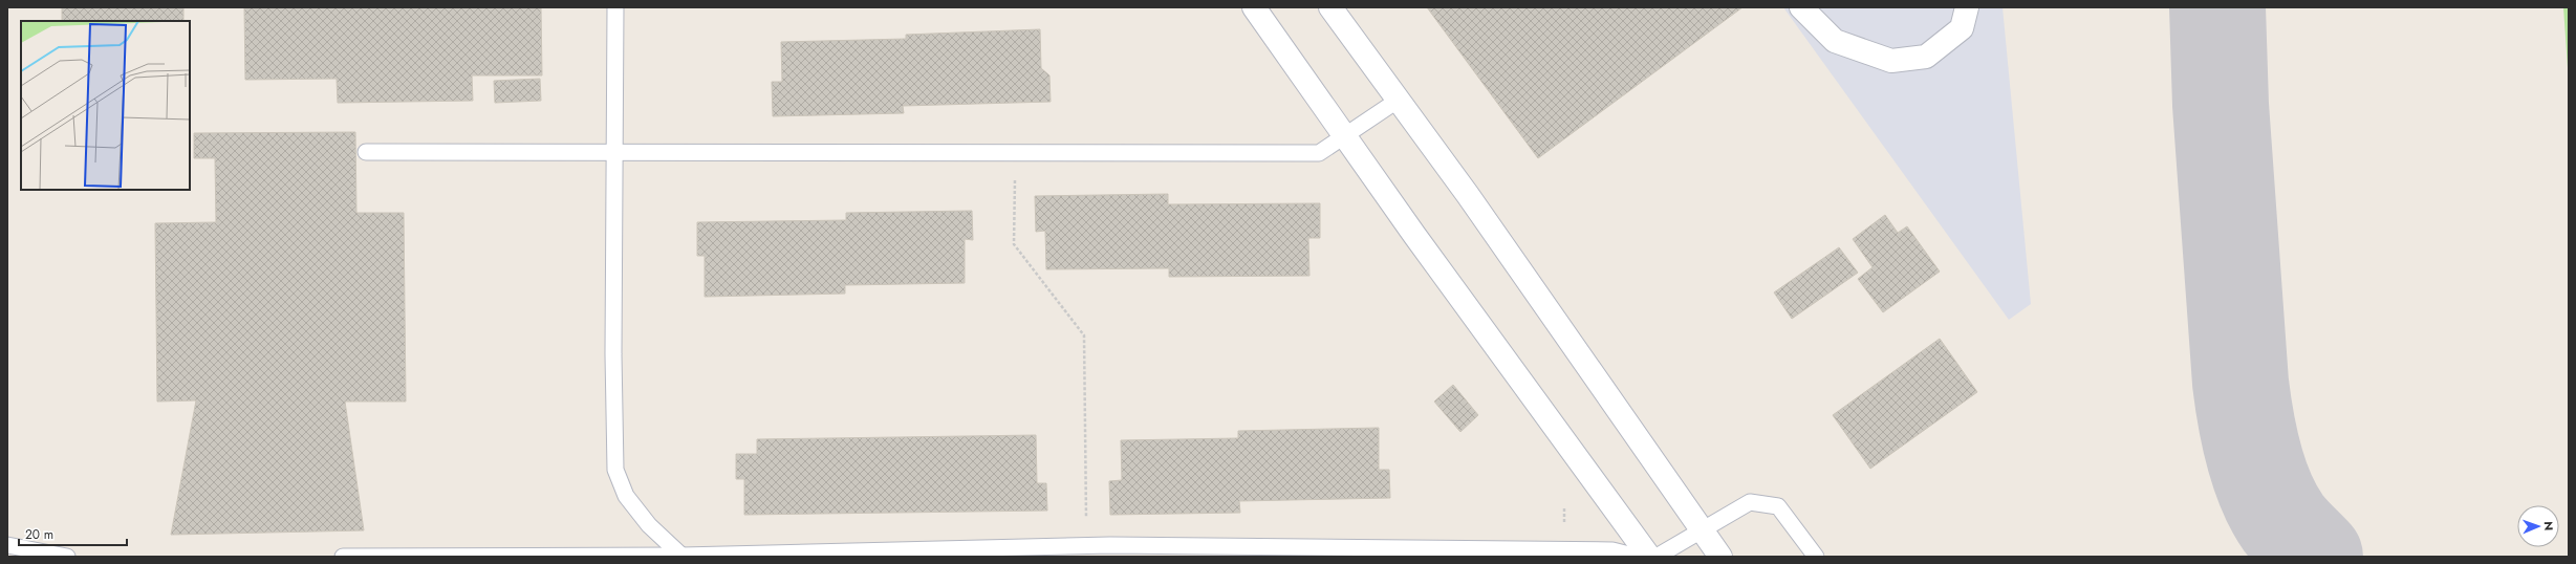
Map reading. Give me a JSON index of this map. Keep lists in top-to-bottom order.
{
  "scale_bar": "20 m",
  "north": "right"
}
